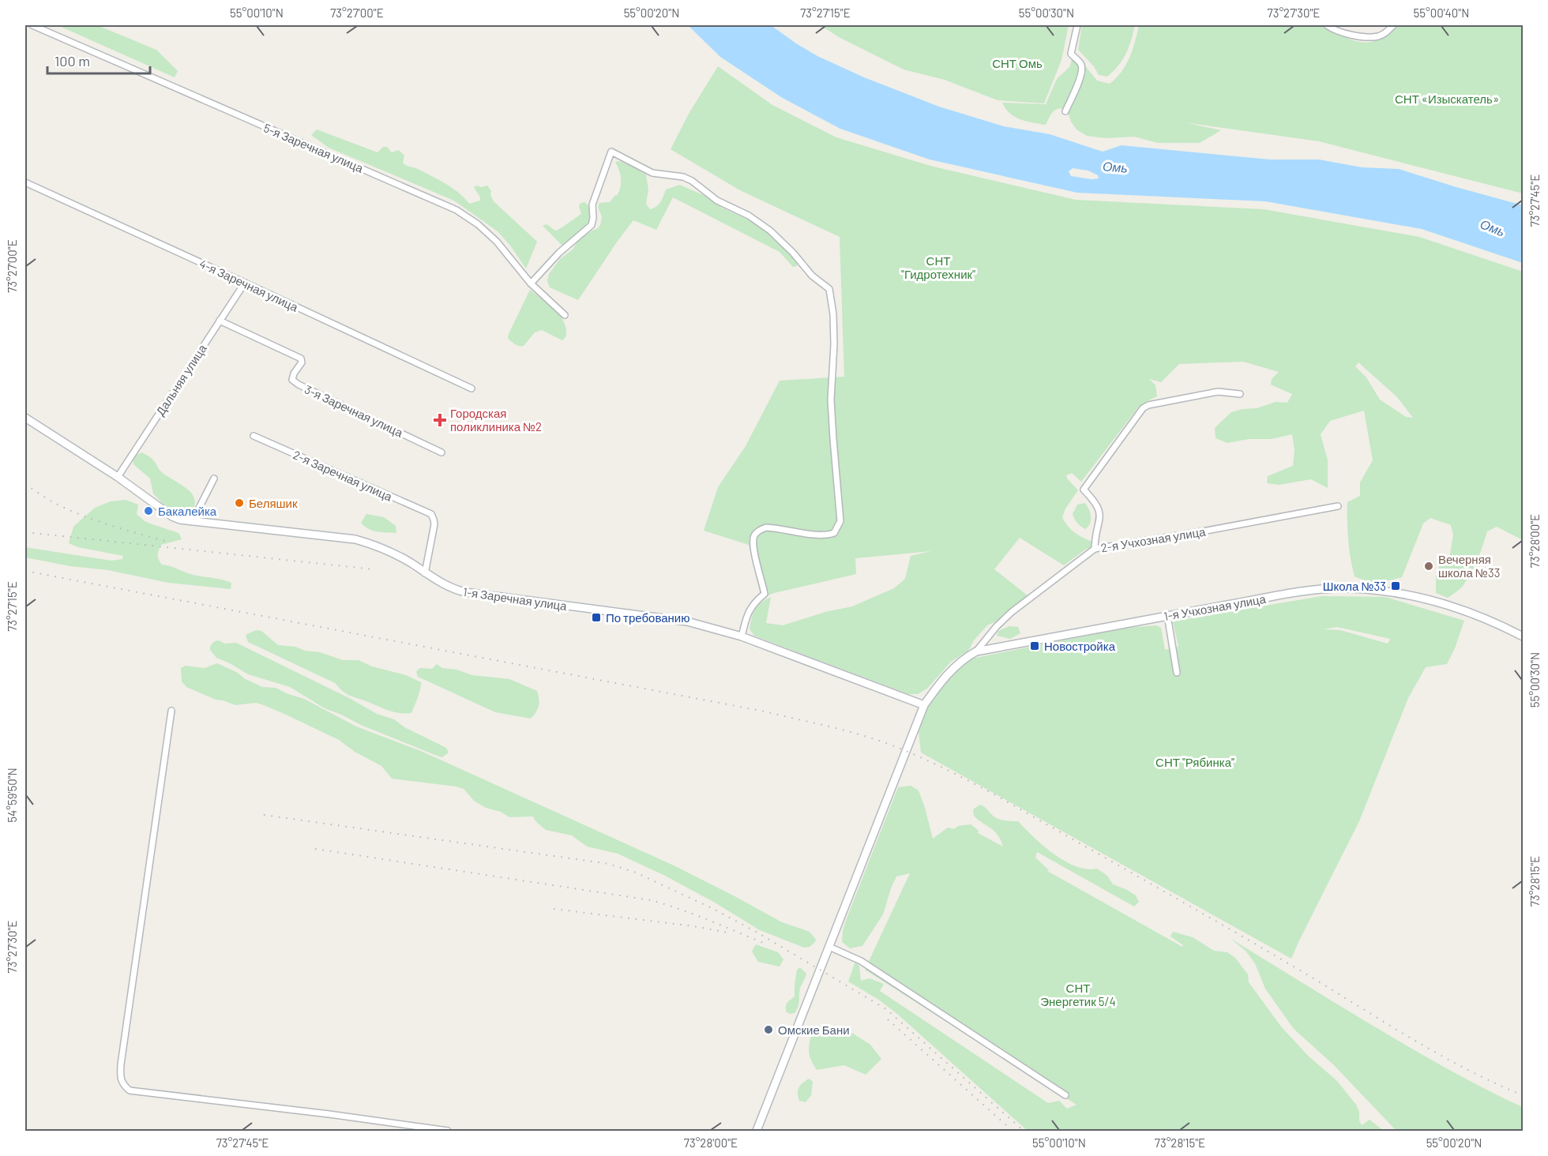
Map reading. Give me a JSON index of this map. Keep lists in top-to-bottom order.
{
  "streets": {
    "street": [
      "5-я Заречная улица",
      "4-я Заречная улица",
      "Дальняя улица",
      "3-я Заречная улица",
      "2-я Заречная улица",
      "2-я Учхозная улица",
      "1-я Заречная улица",
      "1-я Учхозная улица"
    ]
  },
  "crossings": [
    ["4-я Заречная улица", "Дальняя улица"],
    ["Дальняя улица", "3-я Заречная улица"],
    ["Дальняя улица", "1-я Заречная улица"],
    ["2-я Заречная улица", "1-я Заречная улица"],
    ["2-я Учхозная улица", "1-я Учхозная улица"],
    ["1-я Заречная улица", "1-я Учхозная улица"]
  ],
  "water": ["Омь"],
  "parks": [
    "СНТ Омь",
    "СНТ «Изыскатель»",
    "СНТ \"Гидротехник\"",
    "СНТ \"Рябинка\"",
    "СНТ Энергетик 5/4"
  ],
  "places": {
    "health": ["Городская поликлиника №2"],
    "other": [
      "Беляшик",
      "Бакалейка",
      "Вечерняя школа №33",
      "Омские Бани"
    ],
    "transit": ["Школа №33", "По требованию", "Новостройка"]
  },
  "scale_bar": "100 m",
  "coordinates": [
    "55°00'10\"N",
    "73°27'00\"E",
    "55°00'20\"N",
    "73°27'15\"E",
    "55°00'30\"N",
    "73°27'30\"E",
    "55°00'40\"N",
    "73°27'45\"E",
    "73°28'00\"E",
    "54°59'50\"N",
    "73°28'15\"E"
  ]
}
